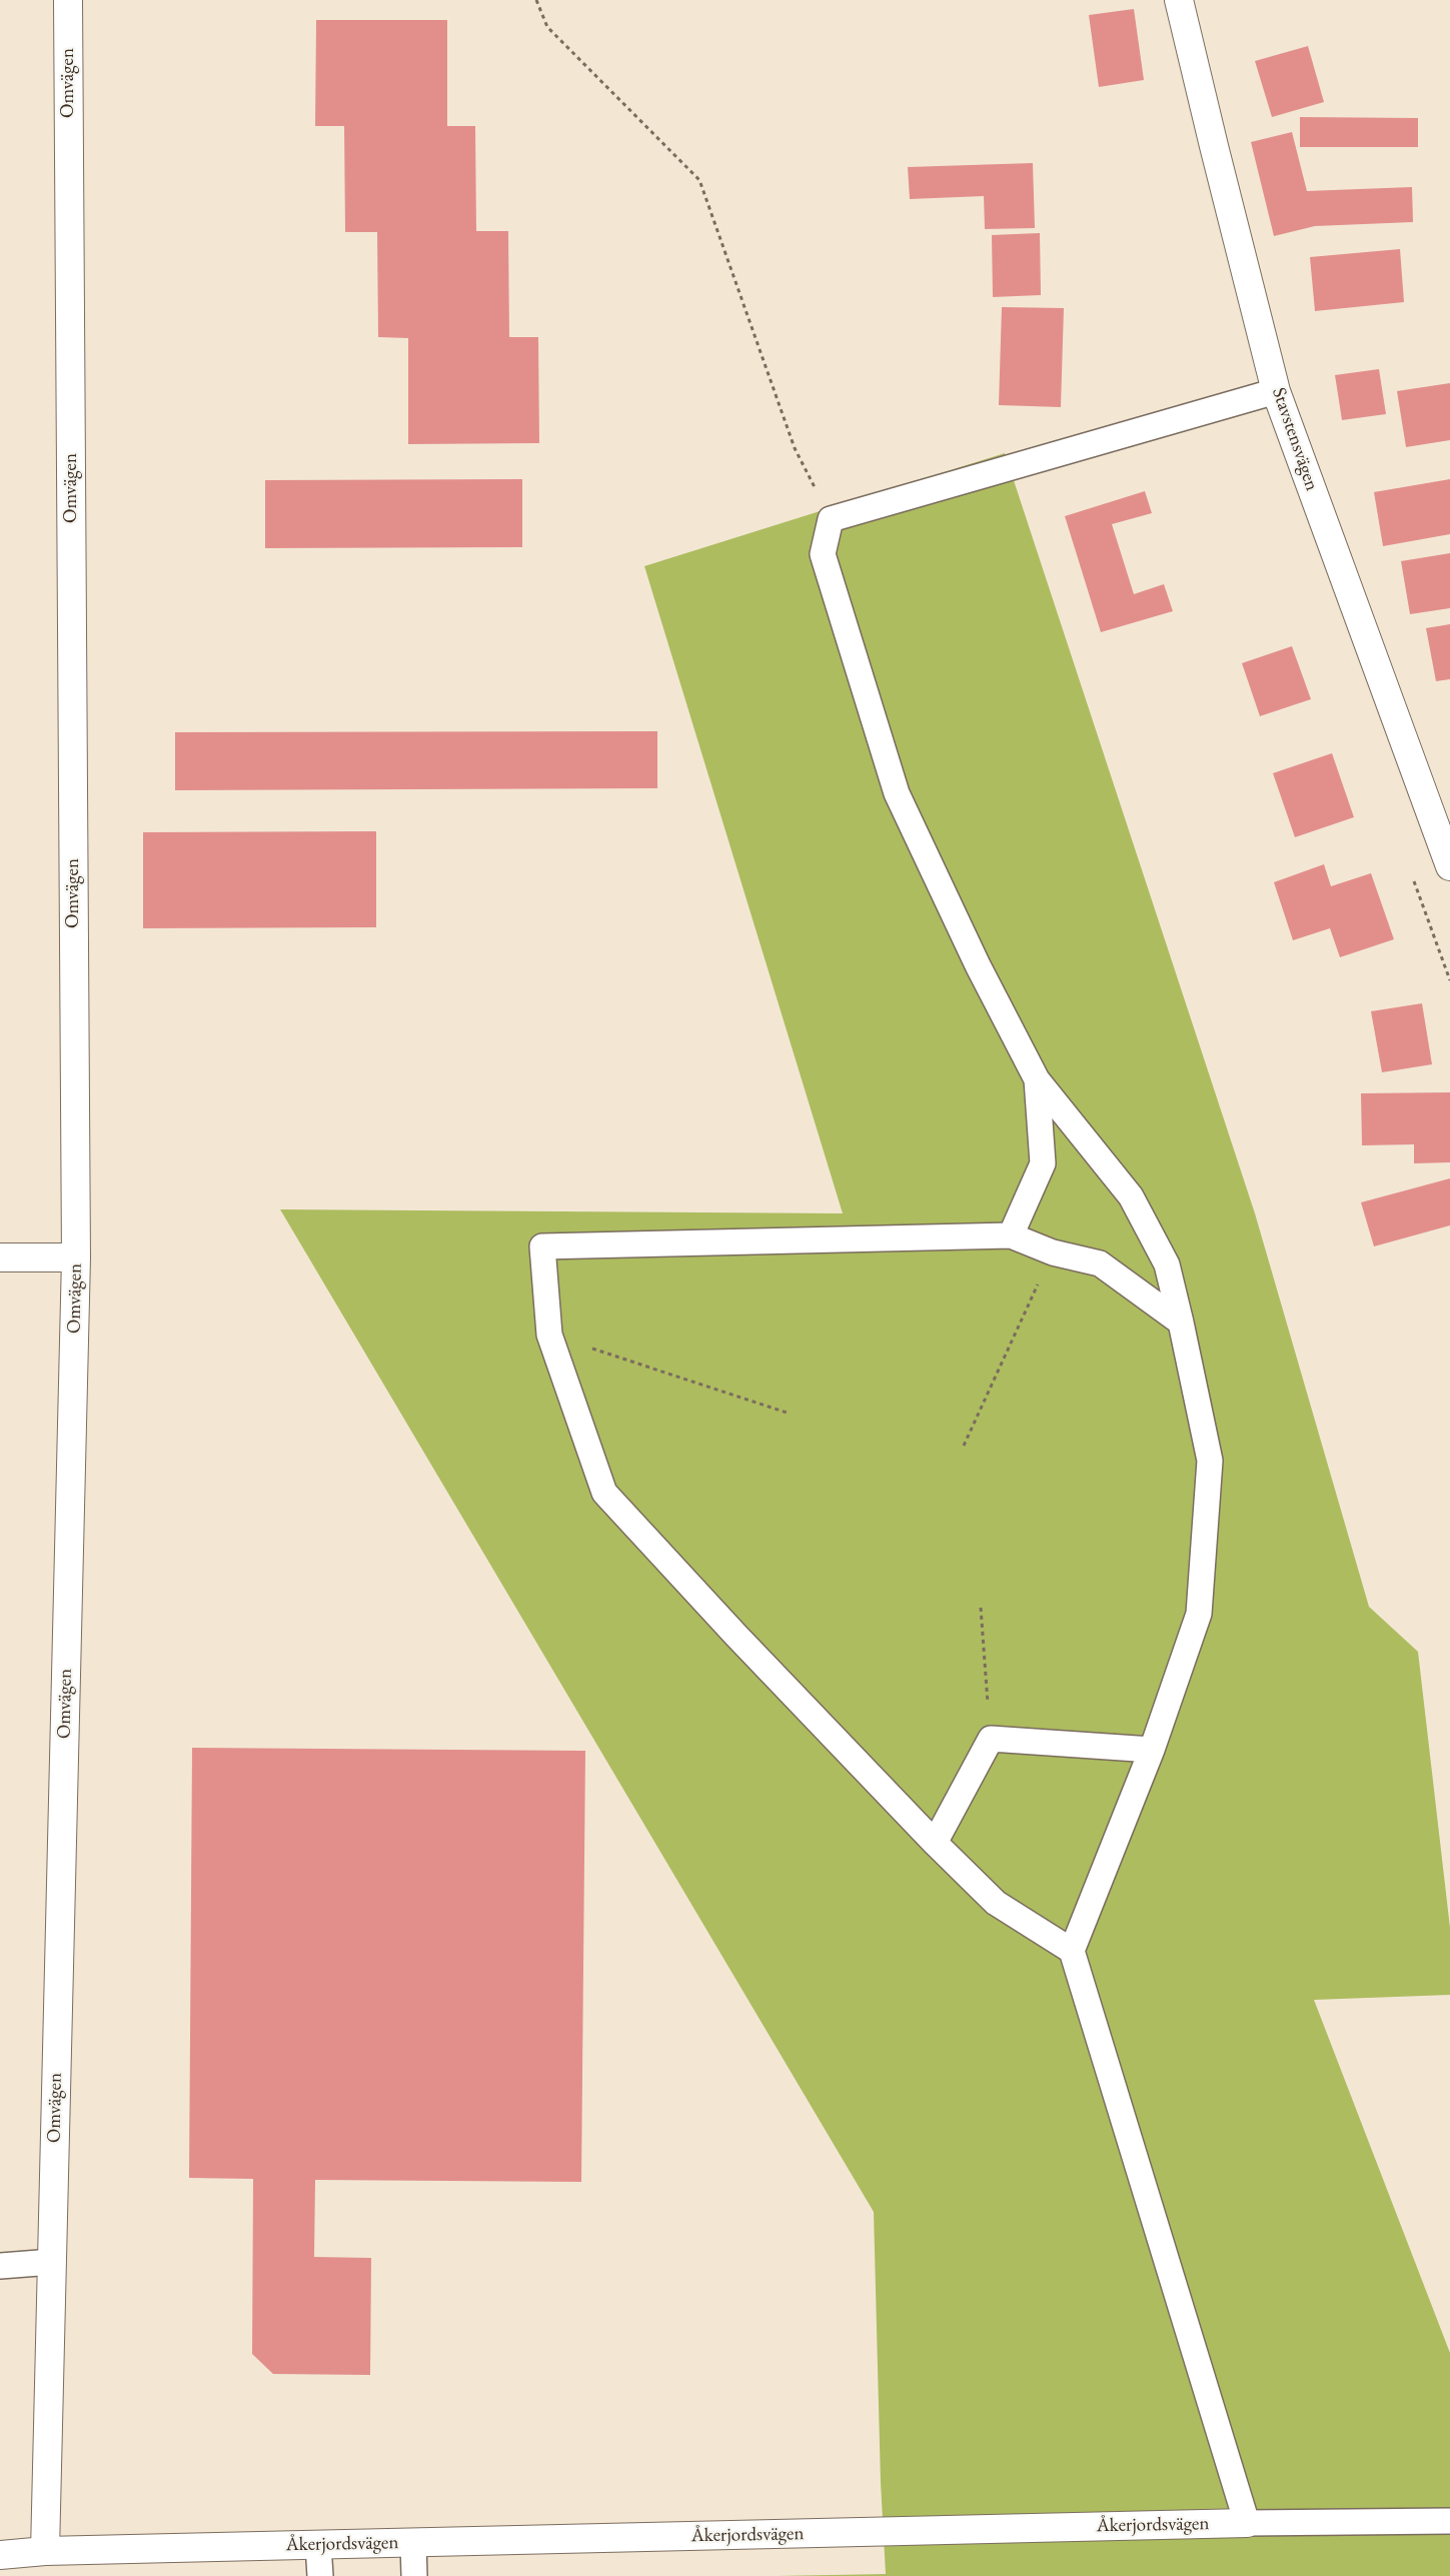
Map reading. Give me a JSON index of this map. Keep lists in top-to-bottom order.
{
  "streets": {
    "street": ["Omvägen", "Stavstensvägen", "Åkerjordsvägen"]
  },
  "crossings": [
    ["Omvägen", "Åkerjordsvägen"]
  ]
}
